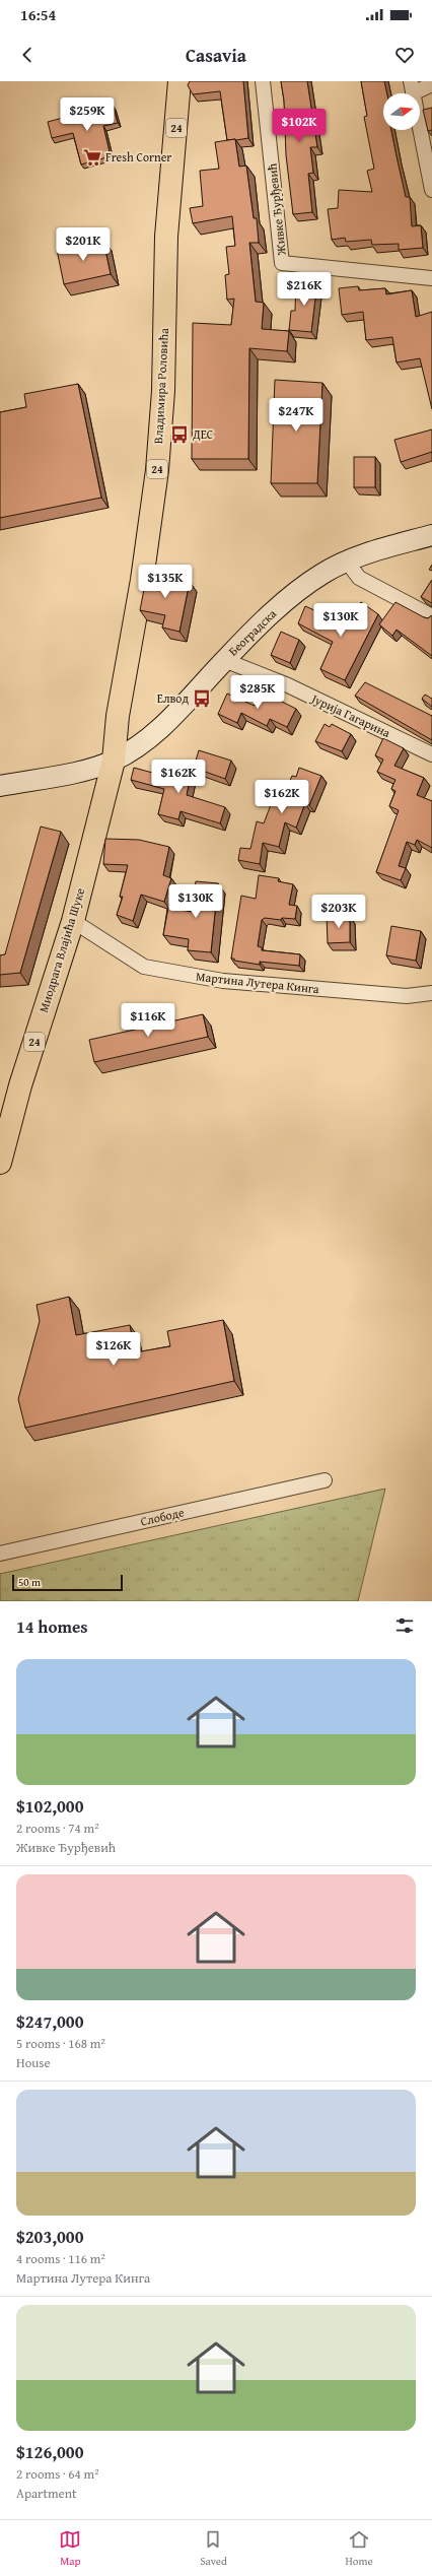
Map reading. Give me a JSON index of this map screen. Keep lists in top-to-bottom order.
{
  "streets": {
    "main road": ["24", "Владимира Роловића", "Миодрага Влајића Шуке"],
    "street": [
      "Живке Ђурђевић",
      "Београдска",
      "Јурија Гагарина",
      "Мартина Лутера Кинга",
      "Слободе"
    ]
  },
  "crossings": [
    ["Владимира Роловића", "Београдска"],
    ["Владимира Роловића", "Миодрага Влајића Шуке"],
    ["Београдска", "Јурија Гагарина"],
    ["Београдска", "Миодрага Влајића Шуке"],
    ["Миодрага Влајића Шуке", "Мартина Лутера Кинга"]
  ],
  "places": {
    "supermarket": ["Fresh Corner"],
    "bus stop": ["ДЕС", "Елвод"]
  },
  "scale_bar": "50 m",
  "north": "right",
  "page": {
    "status": "16:54",
    "header": "Casavia",
    "price": [
      "$259K",
      "$102K",
      "$201K",
      "$216K",
      "$247K",
      "$135K",
      "$130K",
      "$285K",
      "$162K",
      "$162K",
      "$130K",
      "$203K",
      "$116K",
      "$126K"
    ],
    "scale": "50 m",
    "heading": "14 homes",
    "list": [
      {
        "name": "$102,000",
        "note": "2 rooms · 74 m² · Живке Ђурђевић"
      },
      {
        "name": "$247,000",
        "note": "5 rooms · 168 m² · House"
      },
      {
        "name": "$203,000",
        "note": "4 rooms · 116 m² · Мартина Лутера Кинга"
      },
      {
        "name": "$126,000",
        "note": "2 rooms · 64 m² · Apartment"
      }
    ],
    "tabs": ["Map", "Saved", "Home"]
  }
}
